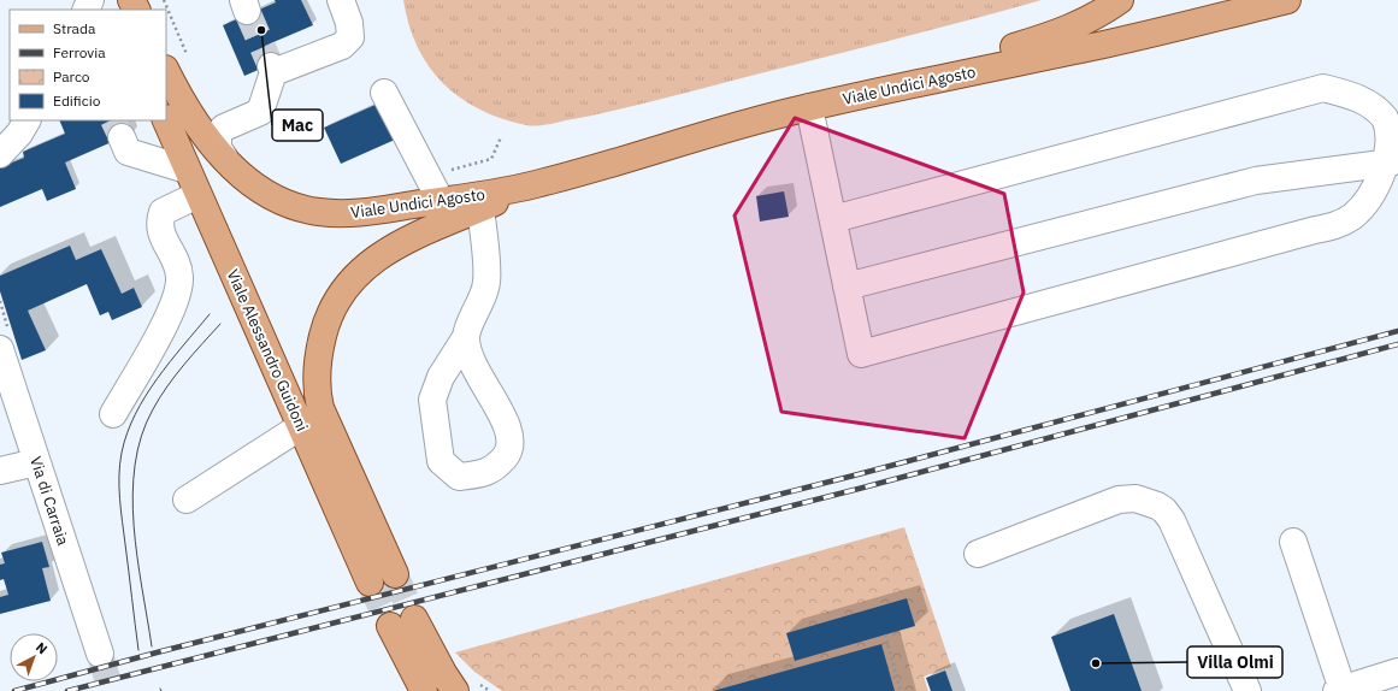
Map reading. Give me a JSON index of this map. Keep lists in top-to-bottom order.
{
  "streets": {
    "main road": ["Viale Undici Agosto", "Viale Alessandro Guidoni"],
    "street": ["Via di Carraia"]
  },
  "crossings": [
    ["Viale Undici Agosto", "Viale Alessandro Guidoni"]
  ],
  "places": ["Mac", "Villa Olmi"],
  "legend": [
    "Strada",
    "Ferrovia",
    "Parco",
    "Edificio"
  ],
  "north": "top right"
}
